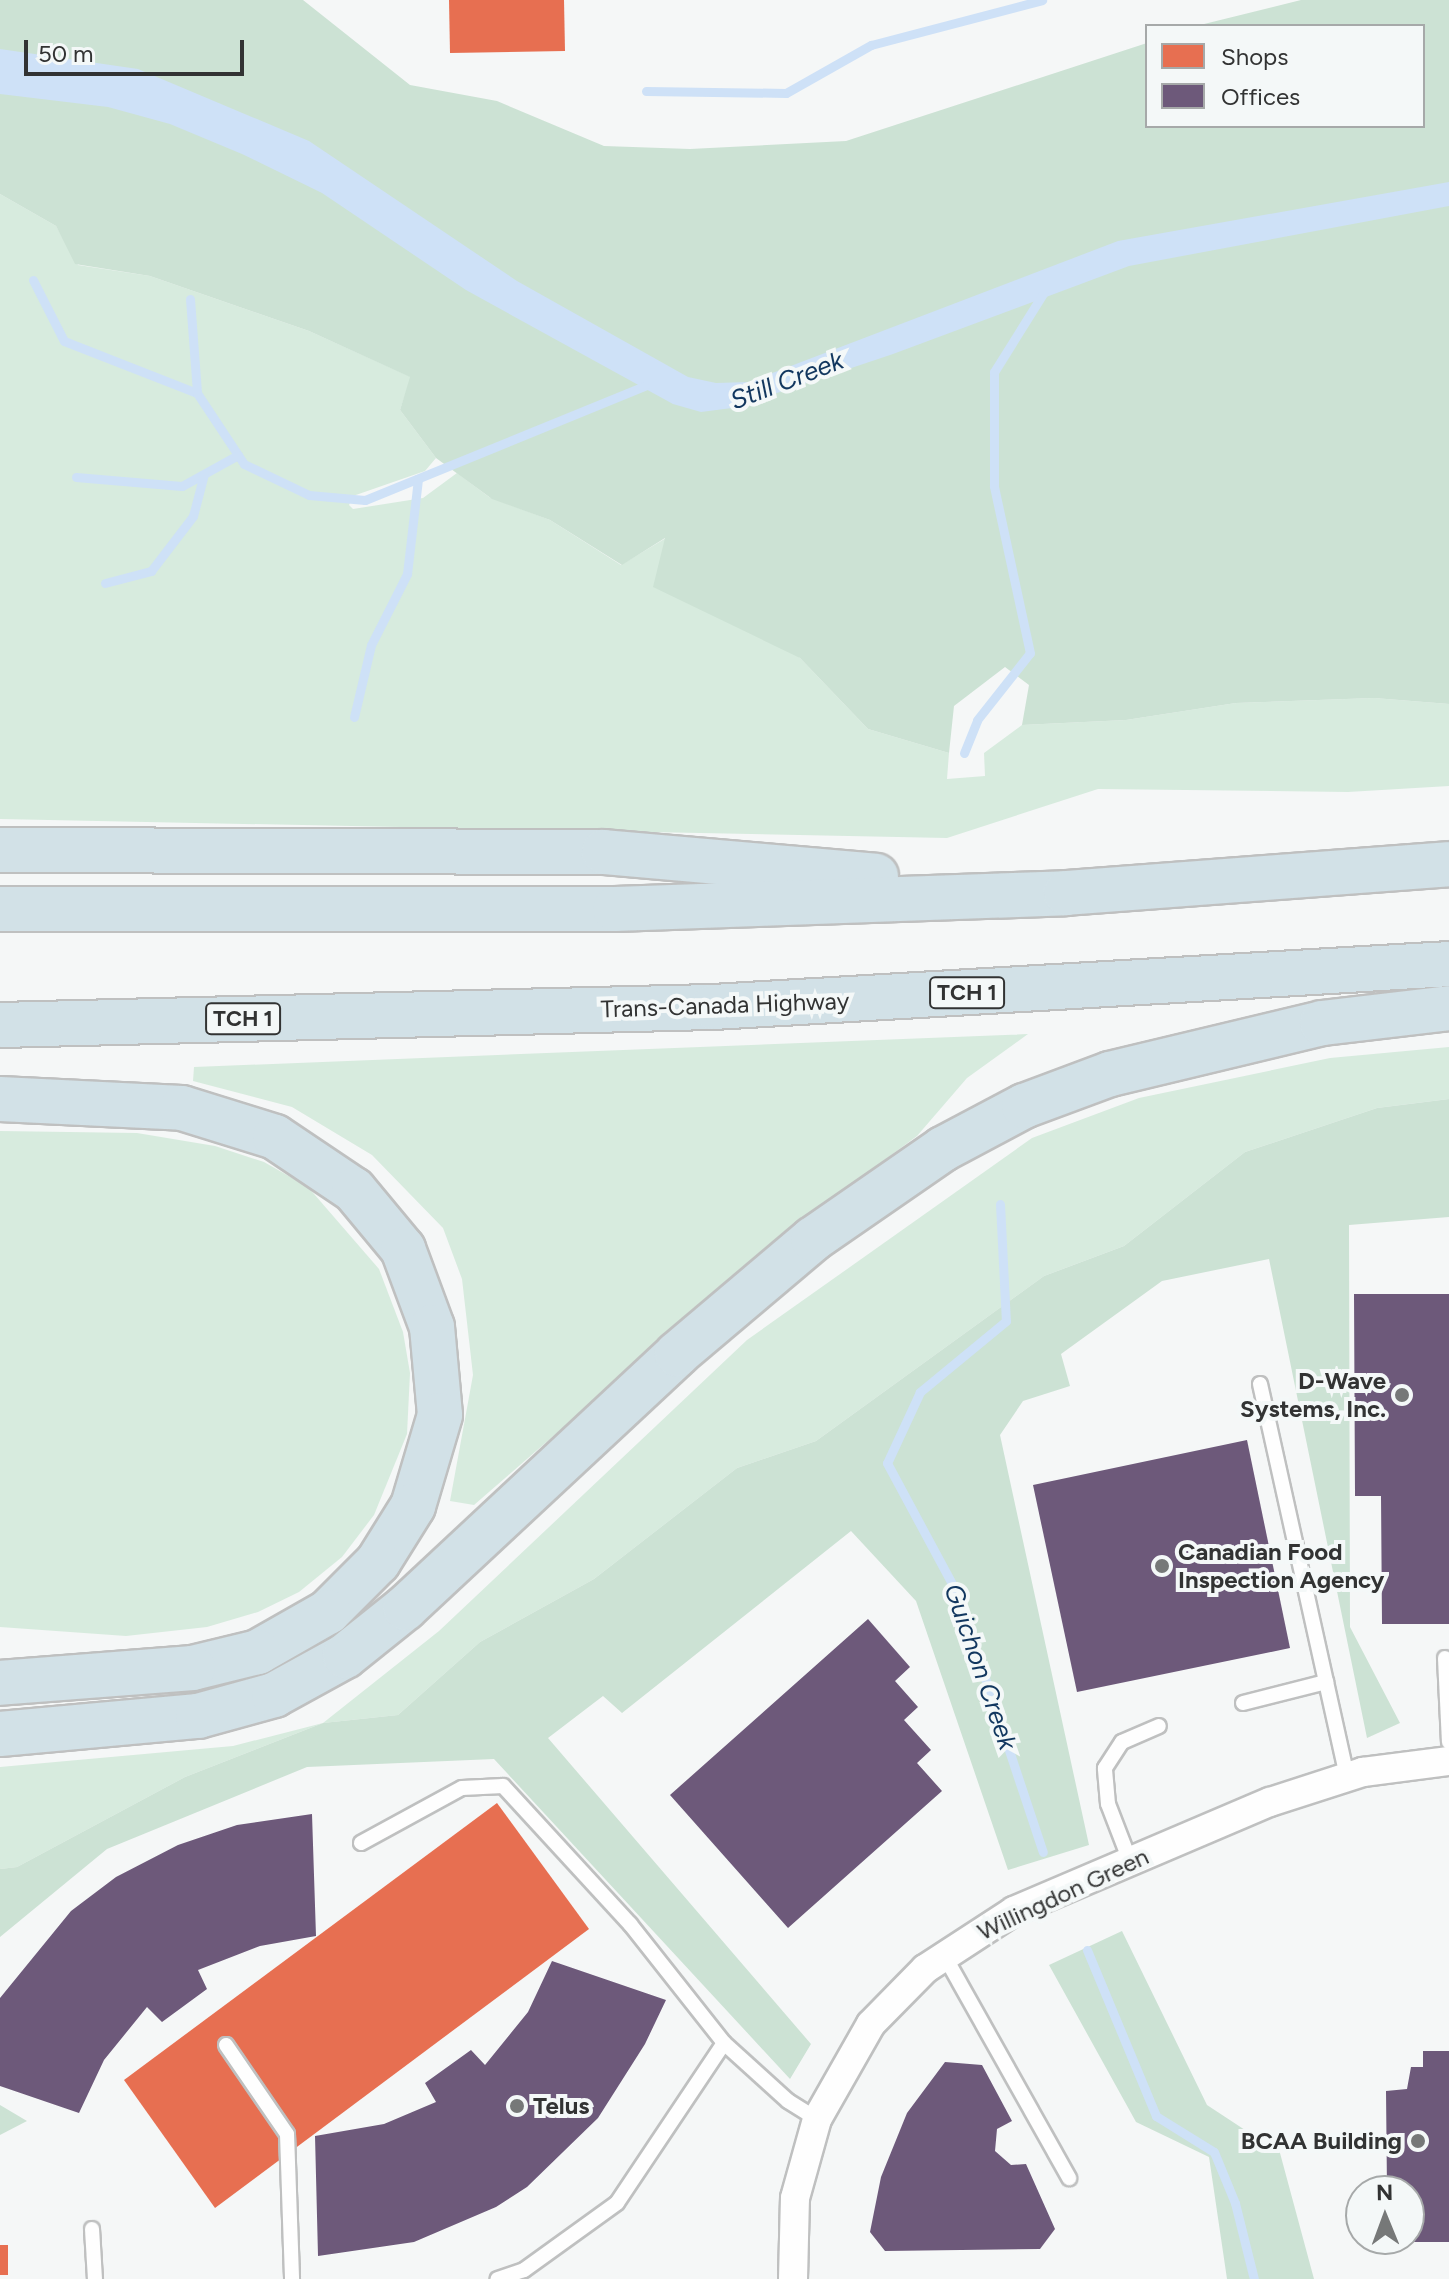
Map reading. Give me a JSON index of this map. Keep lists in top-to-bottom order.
{
  "streets": {
    "highway": ["TCH 1", "Trans-Canada Highway"],
    "street": ["Willingdon Green"]
  },
  "water": ["Still Creek", "Guichon Creek"],
  "places": [
    "D-Wave Systems, Inc.",
    "Canadian Food Inspection Agency",
    "Telus",
    "BCAA Building"
  ],
  "legend": ["Shops", "Offices"],
  "scale_bar": "50 m",
  "north": "top"
}
